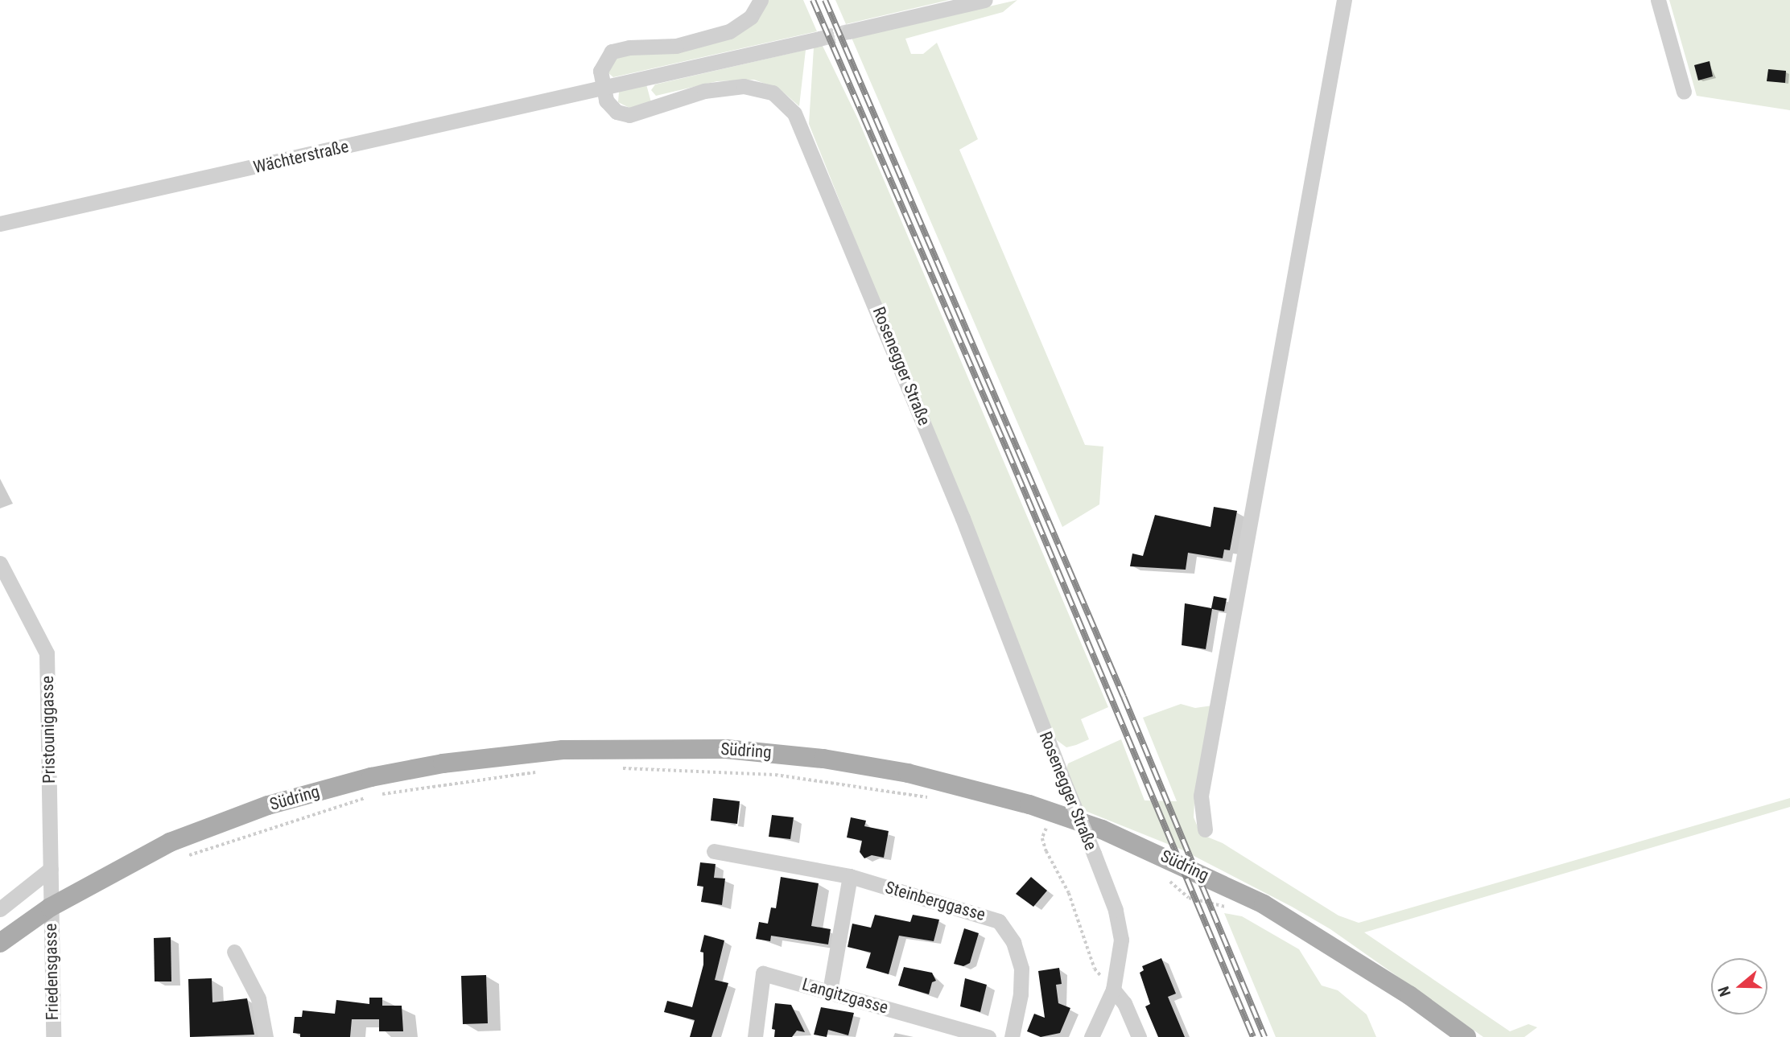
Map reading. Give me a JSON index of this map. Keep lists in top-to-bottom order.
{
  "streets": {
    "main road": ["Südring"],
    "street": [
      "Wächterstraße",
      "Rosenegger Straße",
      "Pristouniggasse",
      "Steinberggasse",
      "Friedensgasse",
      "Langitzgasse"
    ]
  },
  "crossings": [
    ["Wächterstraße", "Rosenegger Straße"],
    ["Pristouniggasse", "Südring"],
    ["Pristouniggasse", "Friedensgasse"],
    ["Südring", "Friedensgasse"]
  ],
  "north": "left"
}
